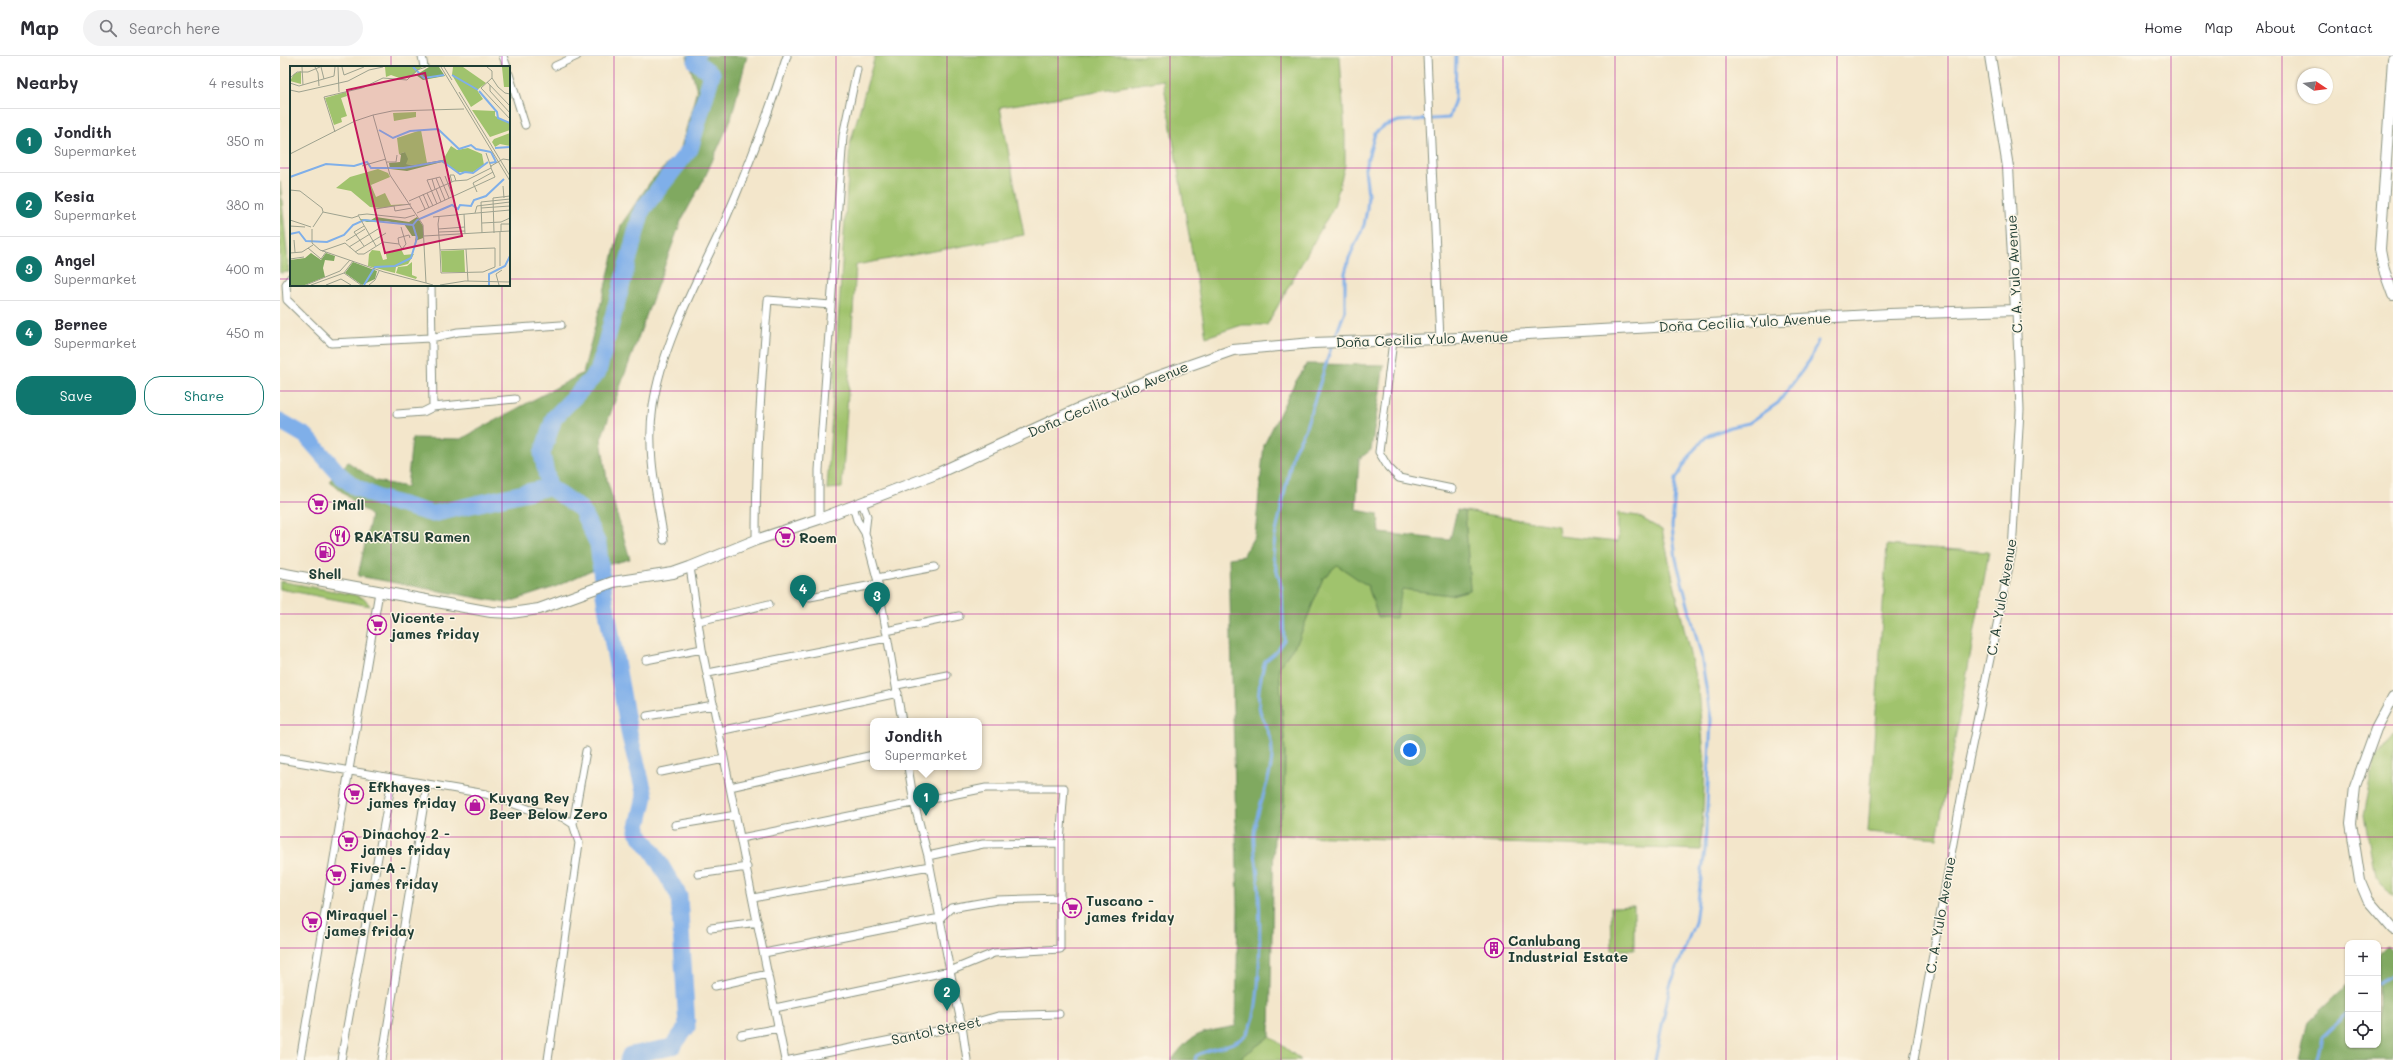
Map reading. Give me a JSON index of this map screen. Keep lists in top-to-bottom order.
{
  "streets": {
    "main road": ["C. A. Yulo Avenue", "Doña Cecilia Yulo Avenue"],
    "street": ["Santol Street"]
  },
  "crossings": [
    ["C. A. Yulo Avenue", "Doña Cecilia Yulo Avenue"]
  ],
  "places": {
    "supermarket": [
      "iMall",
      "Roem",
      "Vicente - james friday",
      "Efkhayes - james friday",
      "Dinachoy 2 - james friday",
      "Five-A - james friday",
      "Tuscano - james friday",
      "Miraquel - james friday"
    ],
    "restaurant": ["RAKATSU Ramen"],
    "fuel station": ["Shell"],
    "shop": ["Kuyang Rey Beer Below Zero"],
    "building": ["Canlubang Industrial Estate"]
  },
  "north": "right",
  "page": {
    "header": "Map",
    "search": "Search here",
    "nav": [
      "Home",
      "Map",
      "About",
      "Contact"
    ],
    "heading": ["Nearby", "4 results"],
    "list": [
      {
        "mark": "1",
        "name": "Jondith",
        "note": "Supermarket",
        "value": "350 m"
      },
      {
        "mark": "2",
        "name": "Kesia",
        "note": "Supermarket",
        "value": "380 m"
      },
      {
        "mark": "3",
        "name": "Angel",
        "note": "Supermarket",
        "value": "400 m"
      },
      {
        "mark": "4",
        "name": "Bernee",
        "note": "Supermarket",
        "value": "450 m"
      }
    ],
    "buttons": ["Save", "Share"],
    "pins": [
      "4",
      "3",
      "1",
      "2"
    ],
    "popup": ["Jondith", "Supermarket"],
    "map_buttons": ["+", "−"]
  }
}
